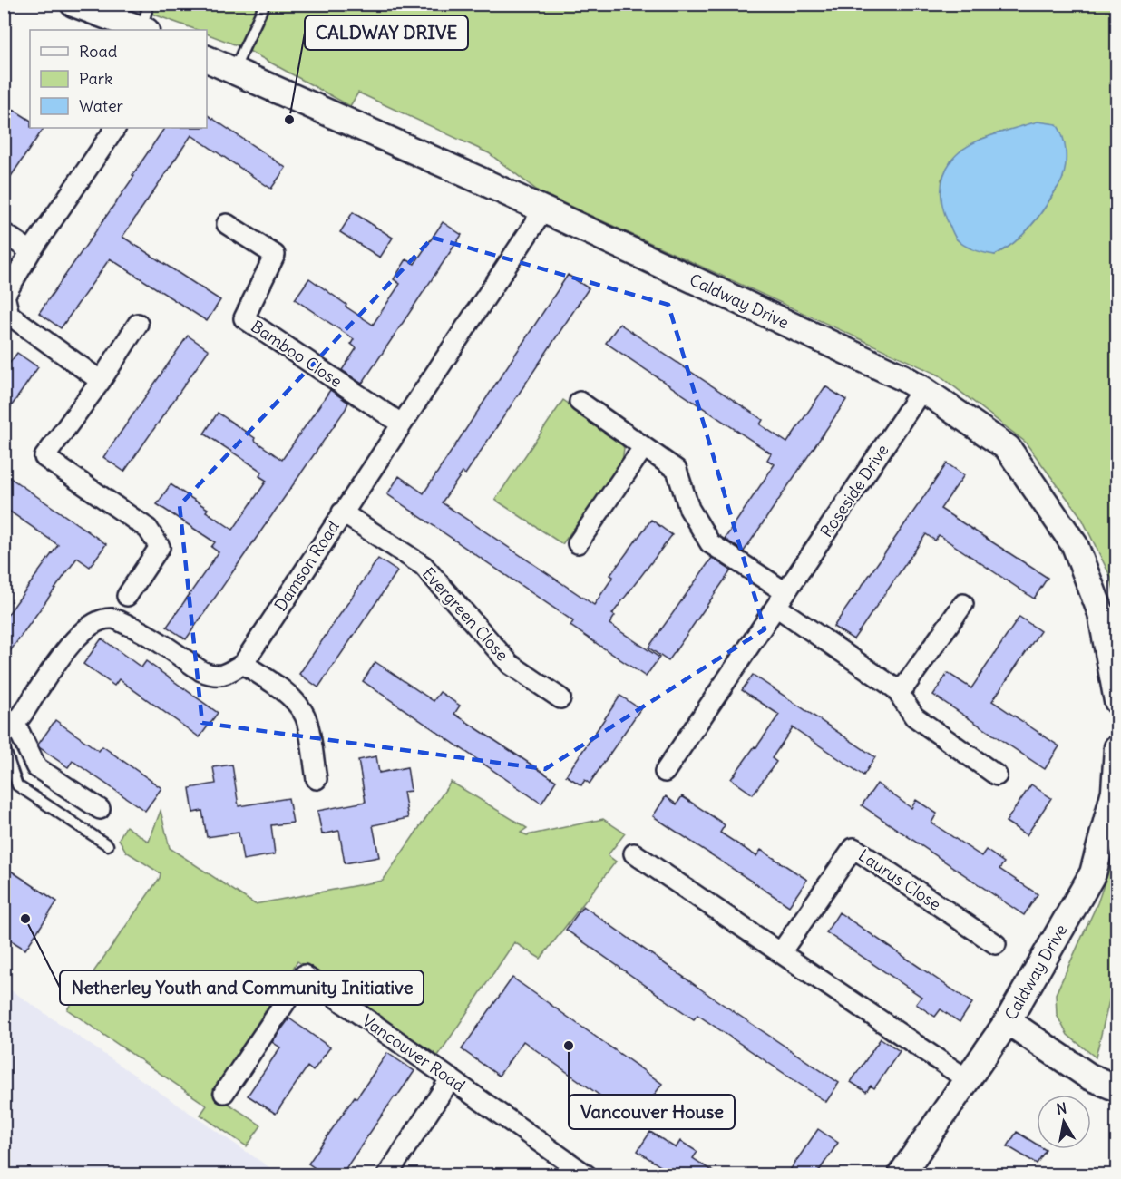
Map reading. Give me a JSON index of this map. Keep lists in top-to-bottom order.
{
  "streets": {
    "street": [
      "Caldway Drive",
      "Bamboo Close",
      "Roseside Drive",
      "Damson Road",
      "Evergreen Close",
      "Laurus Close",
      "Vancouver Road"
    ]
  },
  "crossings": [
    ["Caldway Drive", "Roseside Drive"],
    ["Caldway Drive", "Damson Road"],
    ["Bamboo Close", "Damson Road"],
    ["Damson Road", "Evergreen Close"]
  ],
  "places": ["CALDWAY DRIVE", "Netherley Youth and Community Initiative", "Vancouver House"],
  "legend": ["Road", "Park", "Water"],
  "north": "top"
}
